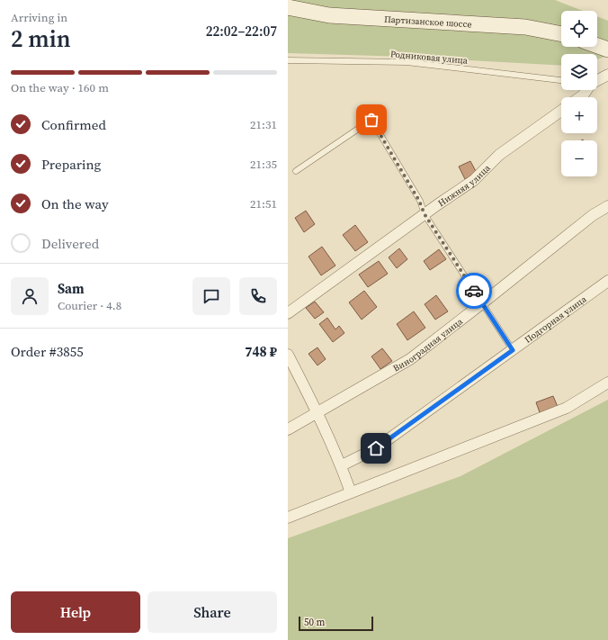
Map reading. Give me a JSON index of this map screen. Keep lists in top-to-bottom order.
{
  "streets": {
    "main road": ["Партизанское шоссе"],
    "street": ["Нижняя улица", "Подгорная улица", "Виноградная улица"],
    "lane": ["Родниковая улица"]
  },
  "scale_bar": "50 m",
  "page": {
    "heading": ["2 min", "Arriving in", "22:02–22:07"],
    "panel": [
      "Sam",
      "Courier · 4.8",
      "Order #3855",
      "748 ₽"
    ],
    "map_buttons": ["+", "−"],
    "bar": "On the way · 160 m",
    "list": [
      ["Confirmed", "21:31"],
      ["Preparing", "21:35"],
      ["On the way", "21:51"],
      "Delivered"
    ],
    "buttons": ["Help", "Share"],
    "scale": "50 m"
  }
}
